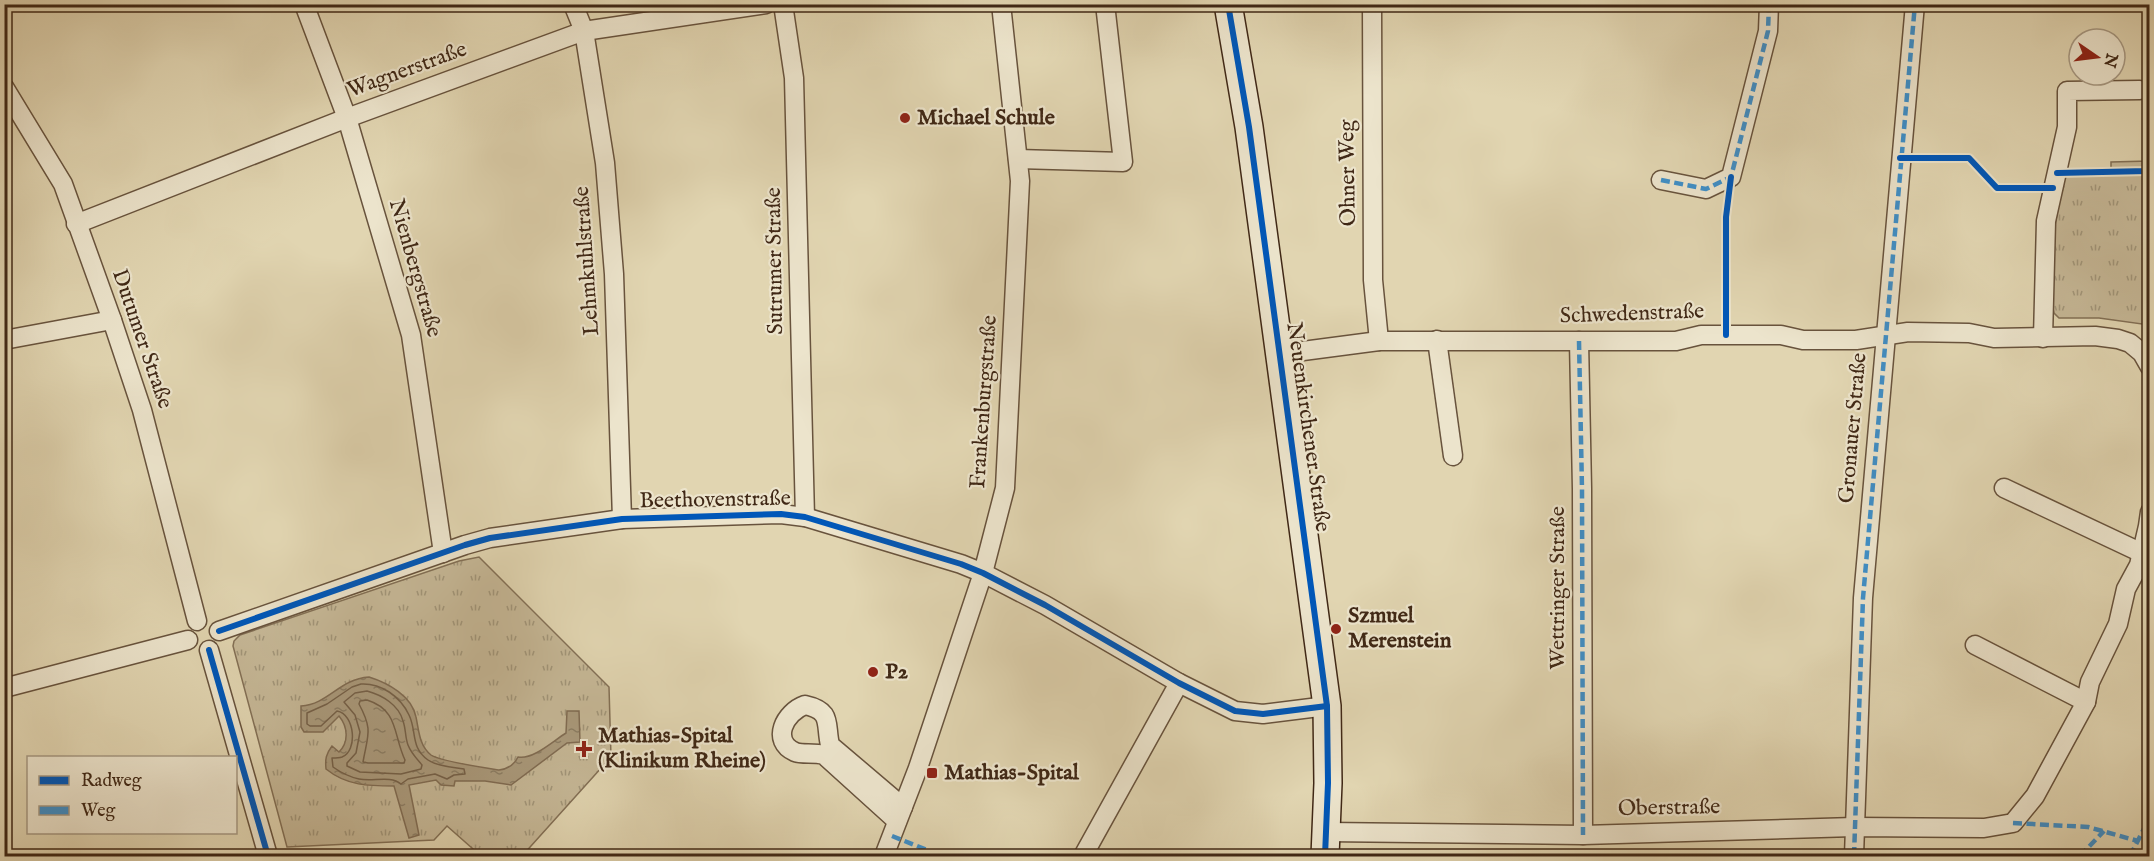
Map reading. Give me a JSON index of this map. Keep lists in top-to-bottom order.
{
  "streets": {
    "street": [
      "Wagnerstraße",
      "Ohner Weg",
      "Lehmkuhlstraße",
      "Sutrumer Straße",
      "Nienbergstraße",
      "Schwedenstraße",
      "Dutumer Straße",
      "Frankenburgstraße",
      "Neuenkirchener Straße",
      "Gronauer Straße",
      "Beethovenstraße",
      "Wettringer Straße",
      "Oberstraße"
    ]
  },
  "crossings": [
    ["Wagnerstraße", "Lehmkuhlstraße"],
    ["Wagnerstraße", "Nienbergstraße"],
    ["Wagnerstraße", "Dutumer Straße"],
    ["Ohner Weg", "Schwedenstraße"],
    ["Lehmkuhlstraße", "Beethovenstraße"],
    ["Sutrumer Straße", "Beethovenstraße"],
    ["Nienbergstraße", "Beethovenstraße"],
    ["Schwedenstraße", "Neuenkirchener Straße"],
    ["Schwedenstraße", "Gronauer Straße"],
    ["Schwedenstraße", "Wettringer Straße"],
    ["Dutumer Straße", "Beethovenstraße"],
    ["Frankenburgstraße", "Beethovenstraße"],
    ["Neuenkirchener Straße", "Beethovenstraße"],
    ["Neuenkirchener Straße", "Oberstraße"],
    ["Gronauer Straße", "Oberstraße"],
    ["Wettringer Straße", "Oberstraße"]
  ],
  "places": {
    "other": ["Michael Schule", "Szmuel Merenstein", "P2"],
    "health": ["Mathias-Spital (Klinikum Rheine)"],
    "transit": ["Mathias-Spital"]
  },
  "legend": ["Radweg", "Weg"],
  "north": "right"
}
